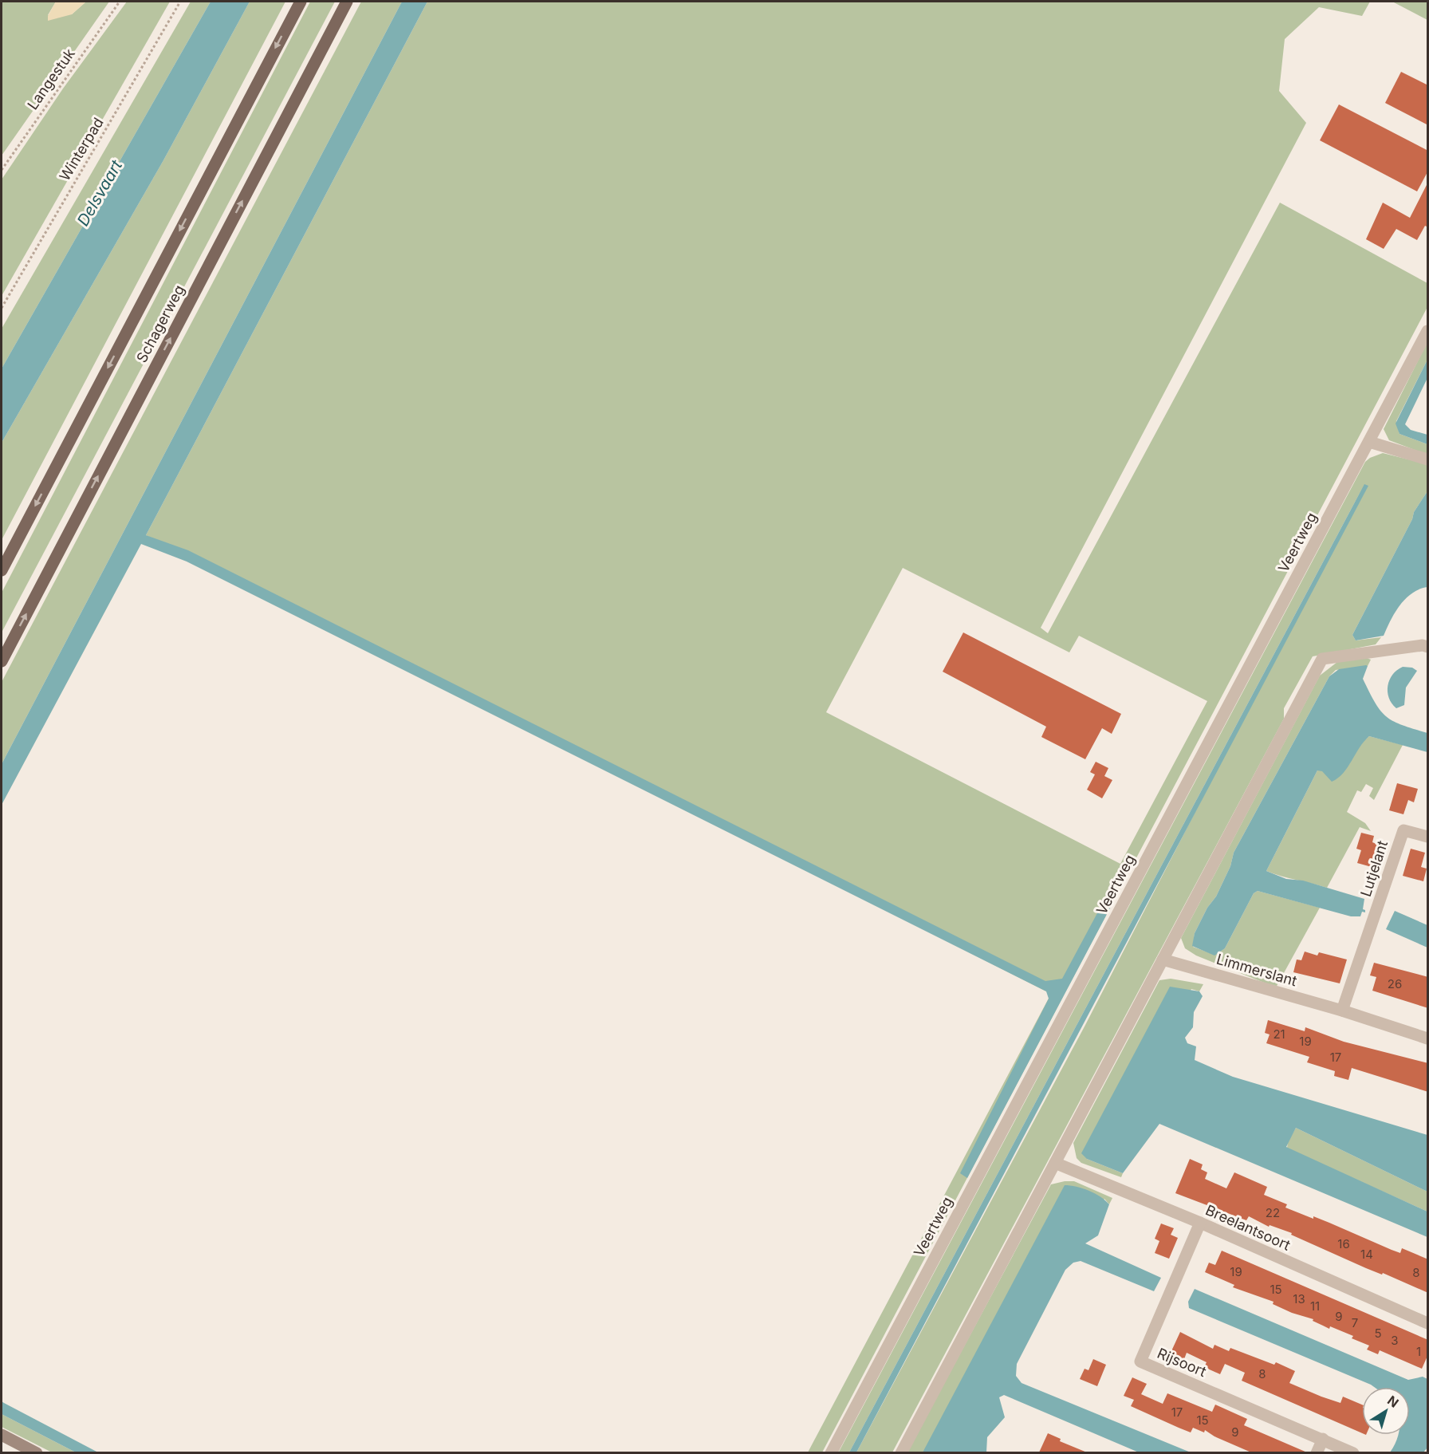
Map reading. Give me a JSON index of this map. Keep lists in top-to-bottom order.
{
  "streets": {
    "main road": ["Schagerweg"],
    "street": [
      "Veertweg",
      "Lutjelant",
      "Limmerslant",
      "Breelantsoort",
      "Rijsoort"
    ],
    "path": ["Langestuk", "Winterpad"]
  },
  "crossings": [
    ["Lutjelant", "Limmerslant"],
    ["Breelantsoort", "Rijsoort"]
  ],
  "water": ["Delsvaart"],
  "house_numbers": [
    "26",
    "21",
    "19",
    "17",
    "22",
    "16",
    "14",
    "19",
    "8",
    "15",
    "13",
    "11",
    "9",
    "7",
    "5",
    "3",
    "1",
    "8",
    "17",
    "15",
    "9"
  ],
  "north": "top right"
}
